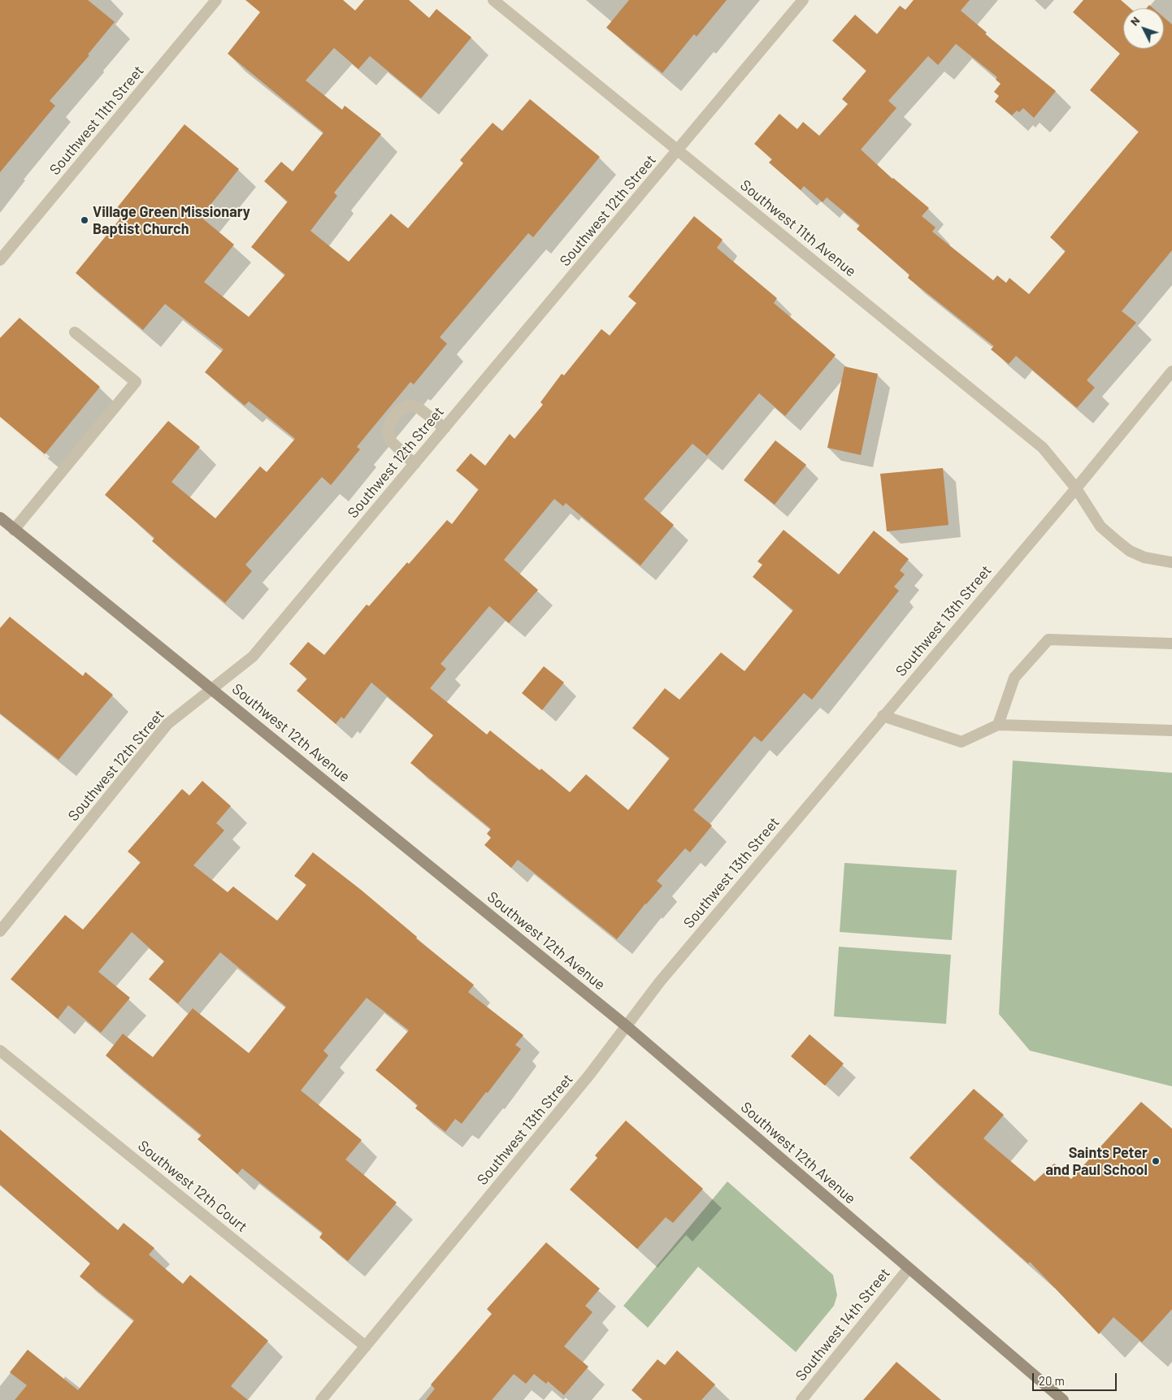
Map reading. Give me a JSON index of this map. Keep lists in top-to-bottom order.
{
  "streets": {
    "main road": ["Southwest 12th Avenue"],
    "street": [
      "Southwest 11th Street",
      "Southwest 12th Street",
      "Southwest 11th Avenue",
      "Southwest 13th Street",
      "Southwest 12th Court",
      "Southwest 14th Street"
    ]
  },
  "crossings": [
    ["Southwest 12th Street", "Southwest 11th Avenue"],
    ["Southwest 12th Street", "Southwest 12th Avenue"],
    ["Southwest 11th Avenue", "Southwest 13th Street"],
    ["Southwest 13th Street", "Southwest 12th Avenue"],
    ["Southwest 13th Street", "Southwest 12th Court"],
    ["Southwest 12th Avenue", "Southwest 14th Street"]
  ],
  "places": ["Village Green Missionary Baptist Church", "Saints Peter and Paul School"],
  "scale_bar": "20 m",
  "north": "top left"
}
